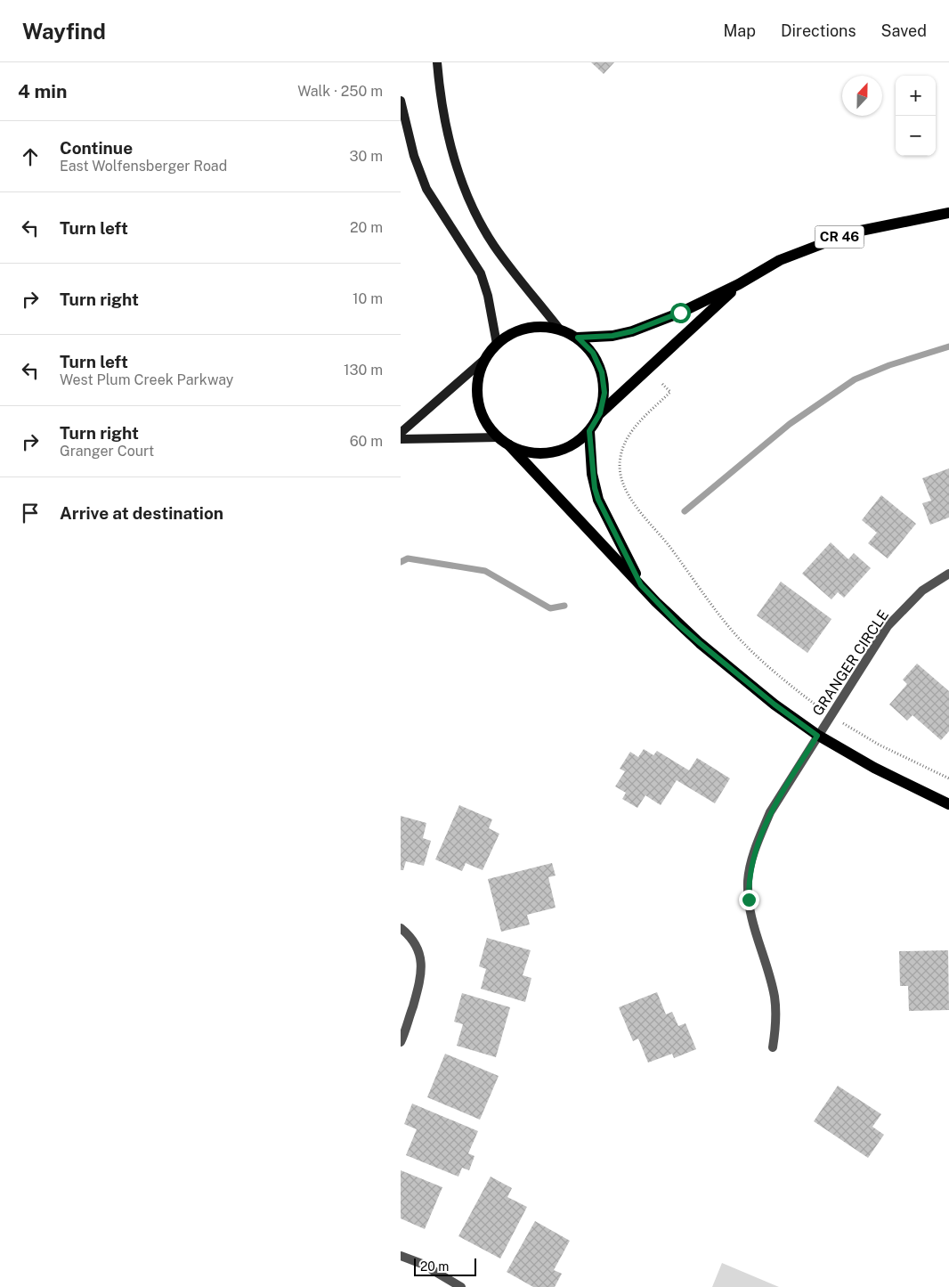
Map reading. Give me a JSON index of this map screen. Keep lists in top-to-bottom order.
{
  "streets": {
    "main road": ["CR 46"],
    "street": ["GRANGER CIRCLE"]
  },
  "scale_bar": "20 m",
  "north": "top",
  "page": {
    "header": "Wayfind",
    "nav": ["Map", "Directions", "Saved"],
    "heading": ["4 min", "Walk · 250 m"],
    "map_buttons": ["+", "−"],
    "list": [
      ["Continue", "East Wolfensberger Road", "30 m"],
      ["Turn left", "20 m"],
      ["Turn right", "10 m"],
      ["Turn left", "West Plum Creek Parkway", "130 m"],
      ["Turn right", "Granger Court", "60 m"],
      "Arrive at destination"
    ],
    "scale": "20 m"
  }
}
